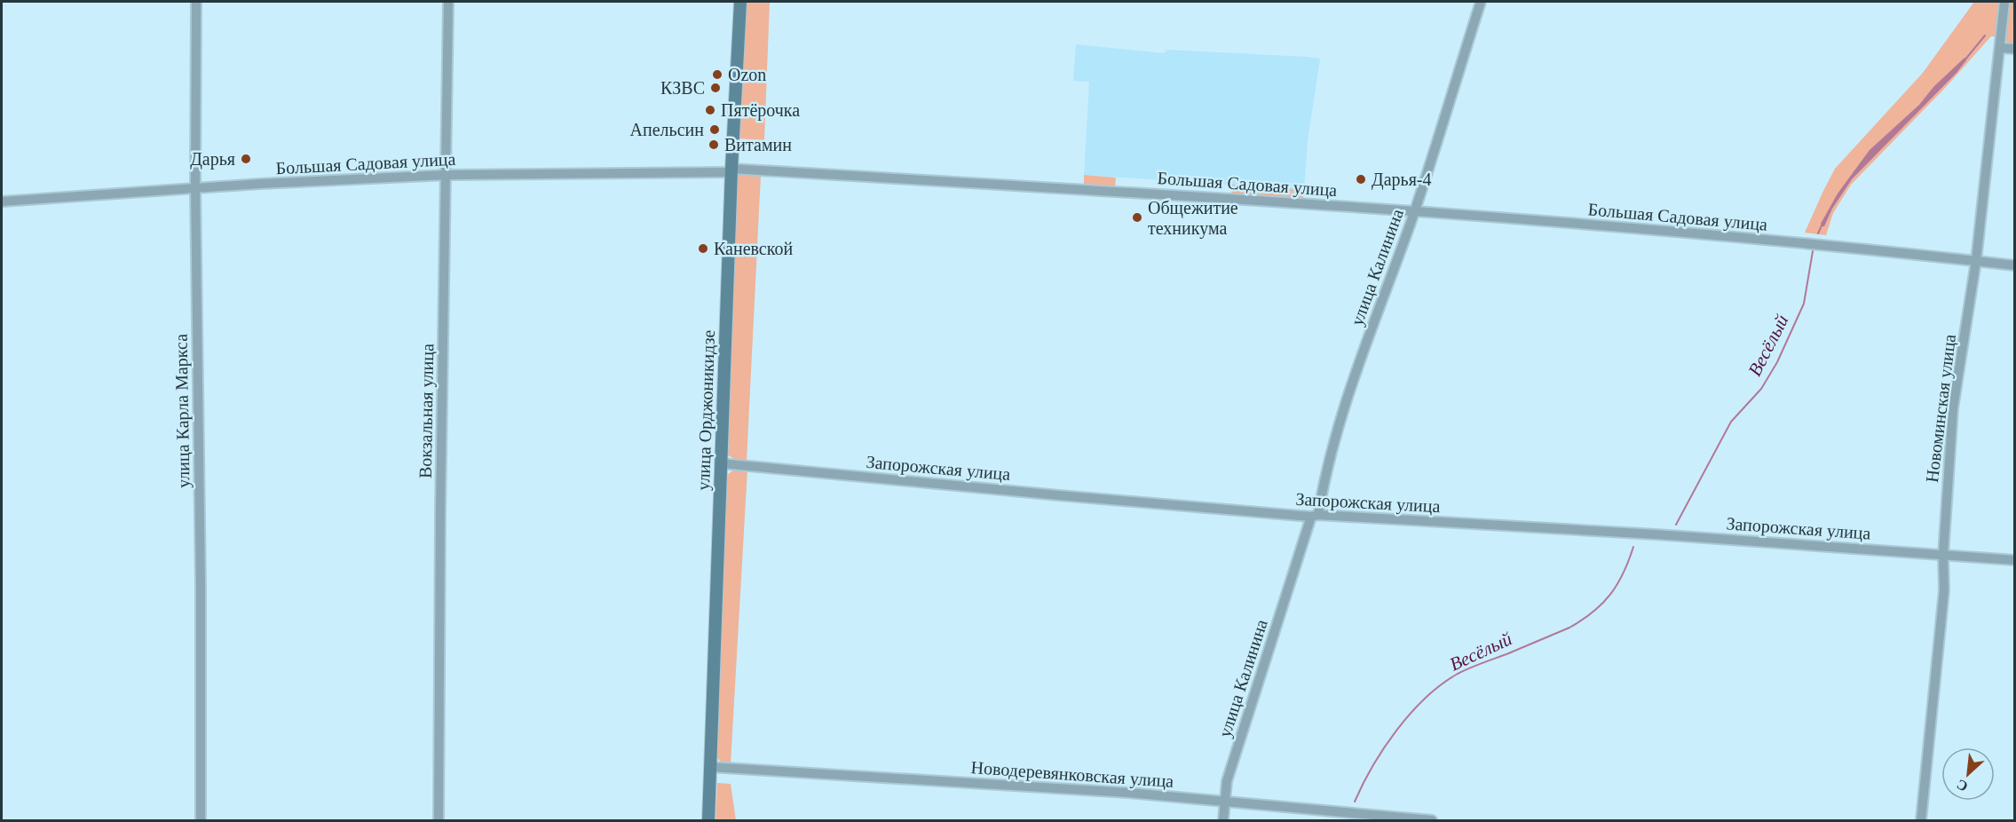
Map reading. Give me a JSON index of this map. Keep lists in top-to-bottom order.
{
  "streets": {
    "main road": ["улица Орджоникидзе"],
    "street": [
      "Большая Садовая улица",
      "улица Калинина",
      "Новоминская улица",
      "улица Карла Маркса",
      "Вокзальная улица",
      "Запорожская улица",
      "Новодеревянковская улица"
    ]
  },
  "crossings": [
    ["Большая Садовая улица", "улица Калинина"],
    ["Большая Садовая улица", "Новоминская улица"],
    ["Большая Садовая улица", "улица Орджоникидзе"],
    ["Большая Садовая улица", "улица Карла Маркса"],
    ["Большая Садовая улица", "Вокзальная улица"],
    ["улица Калинина", "Запорожская улица"],
    ["улица Калинина", "Новодеревянковская улица"],
    ["Новоминская улица", "Запорожская улица"],
    ["улица Орджоникидзе", "Запорожская улица"],
    ["улица Орджоникидзе", "Новодеревянковская улица"]
  ],
  "water": ["Весёлый"],
  "places": [
    "Ozon",
    "КЗВС",
    "Пятёрочка",
    "Апельсин",
    "Витамин",
    "Дарья",
    "Дарья-4",
    "Общежитие техникума",
    "Каневской"
  ],
  "north": "bottom left"
}
